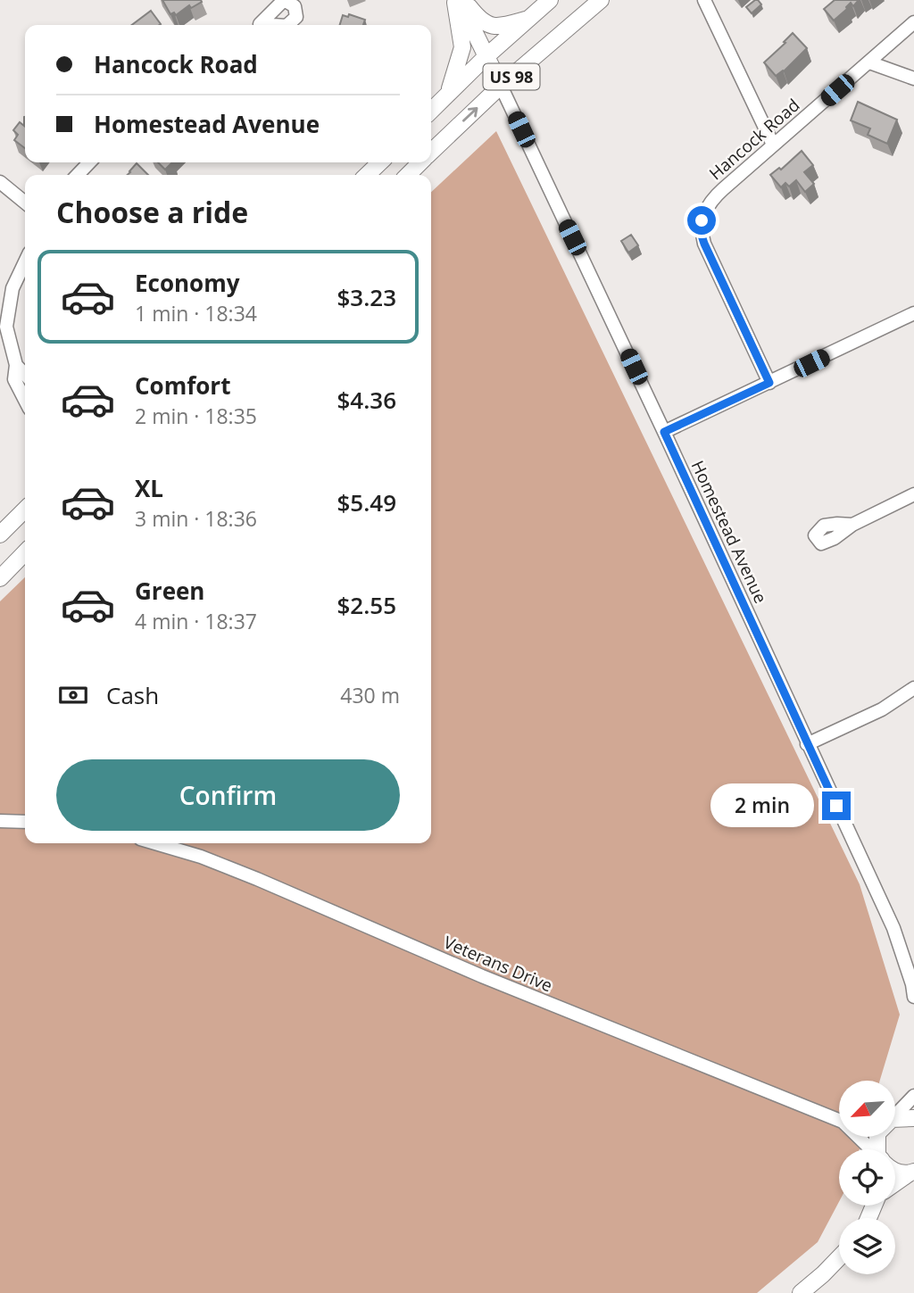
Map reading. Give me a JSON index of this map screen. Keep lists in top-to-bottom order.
{
  "streets": {
    "main road": ["US 98"],
    "street": ["Hancock Road", "Homestead Avenue", "Veterans Drive"]
  },
  "crossings": [
    ["US 98", "Homestead Avenue"]
  ],
  "north": "bottom left",
  "page": {
    "banner": ["Hancock Road", "Homestead Avenue"],
    "heading": "Choose a ride",
    "list": [
      {
        "name": "Economy",
        "note": "1 min · 18:34",
        "value": "$3.23"
      },
      {
        "name": "Comfort",
        "note": "2 min · 18:35",
        "value": "$4.36"
      },
      {
        "name": "XL",
        "note": "3 min · 18:36",
        "value": "$5.49"
      },
      {
        "name": "Green",
        "note": "4 min · 18:37",
        "value": "$2.55"
      }
    ],
    "pay": ["Cash", "430 m"],
    "buttons": "Confirm",
    "bubble": "2 min"
  }
}
